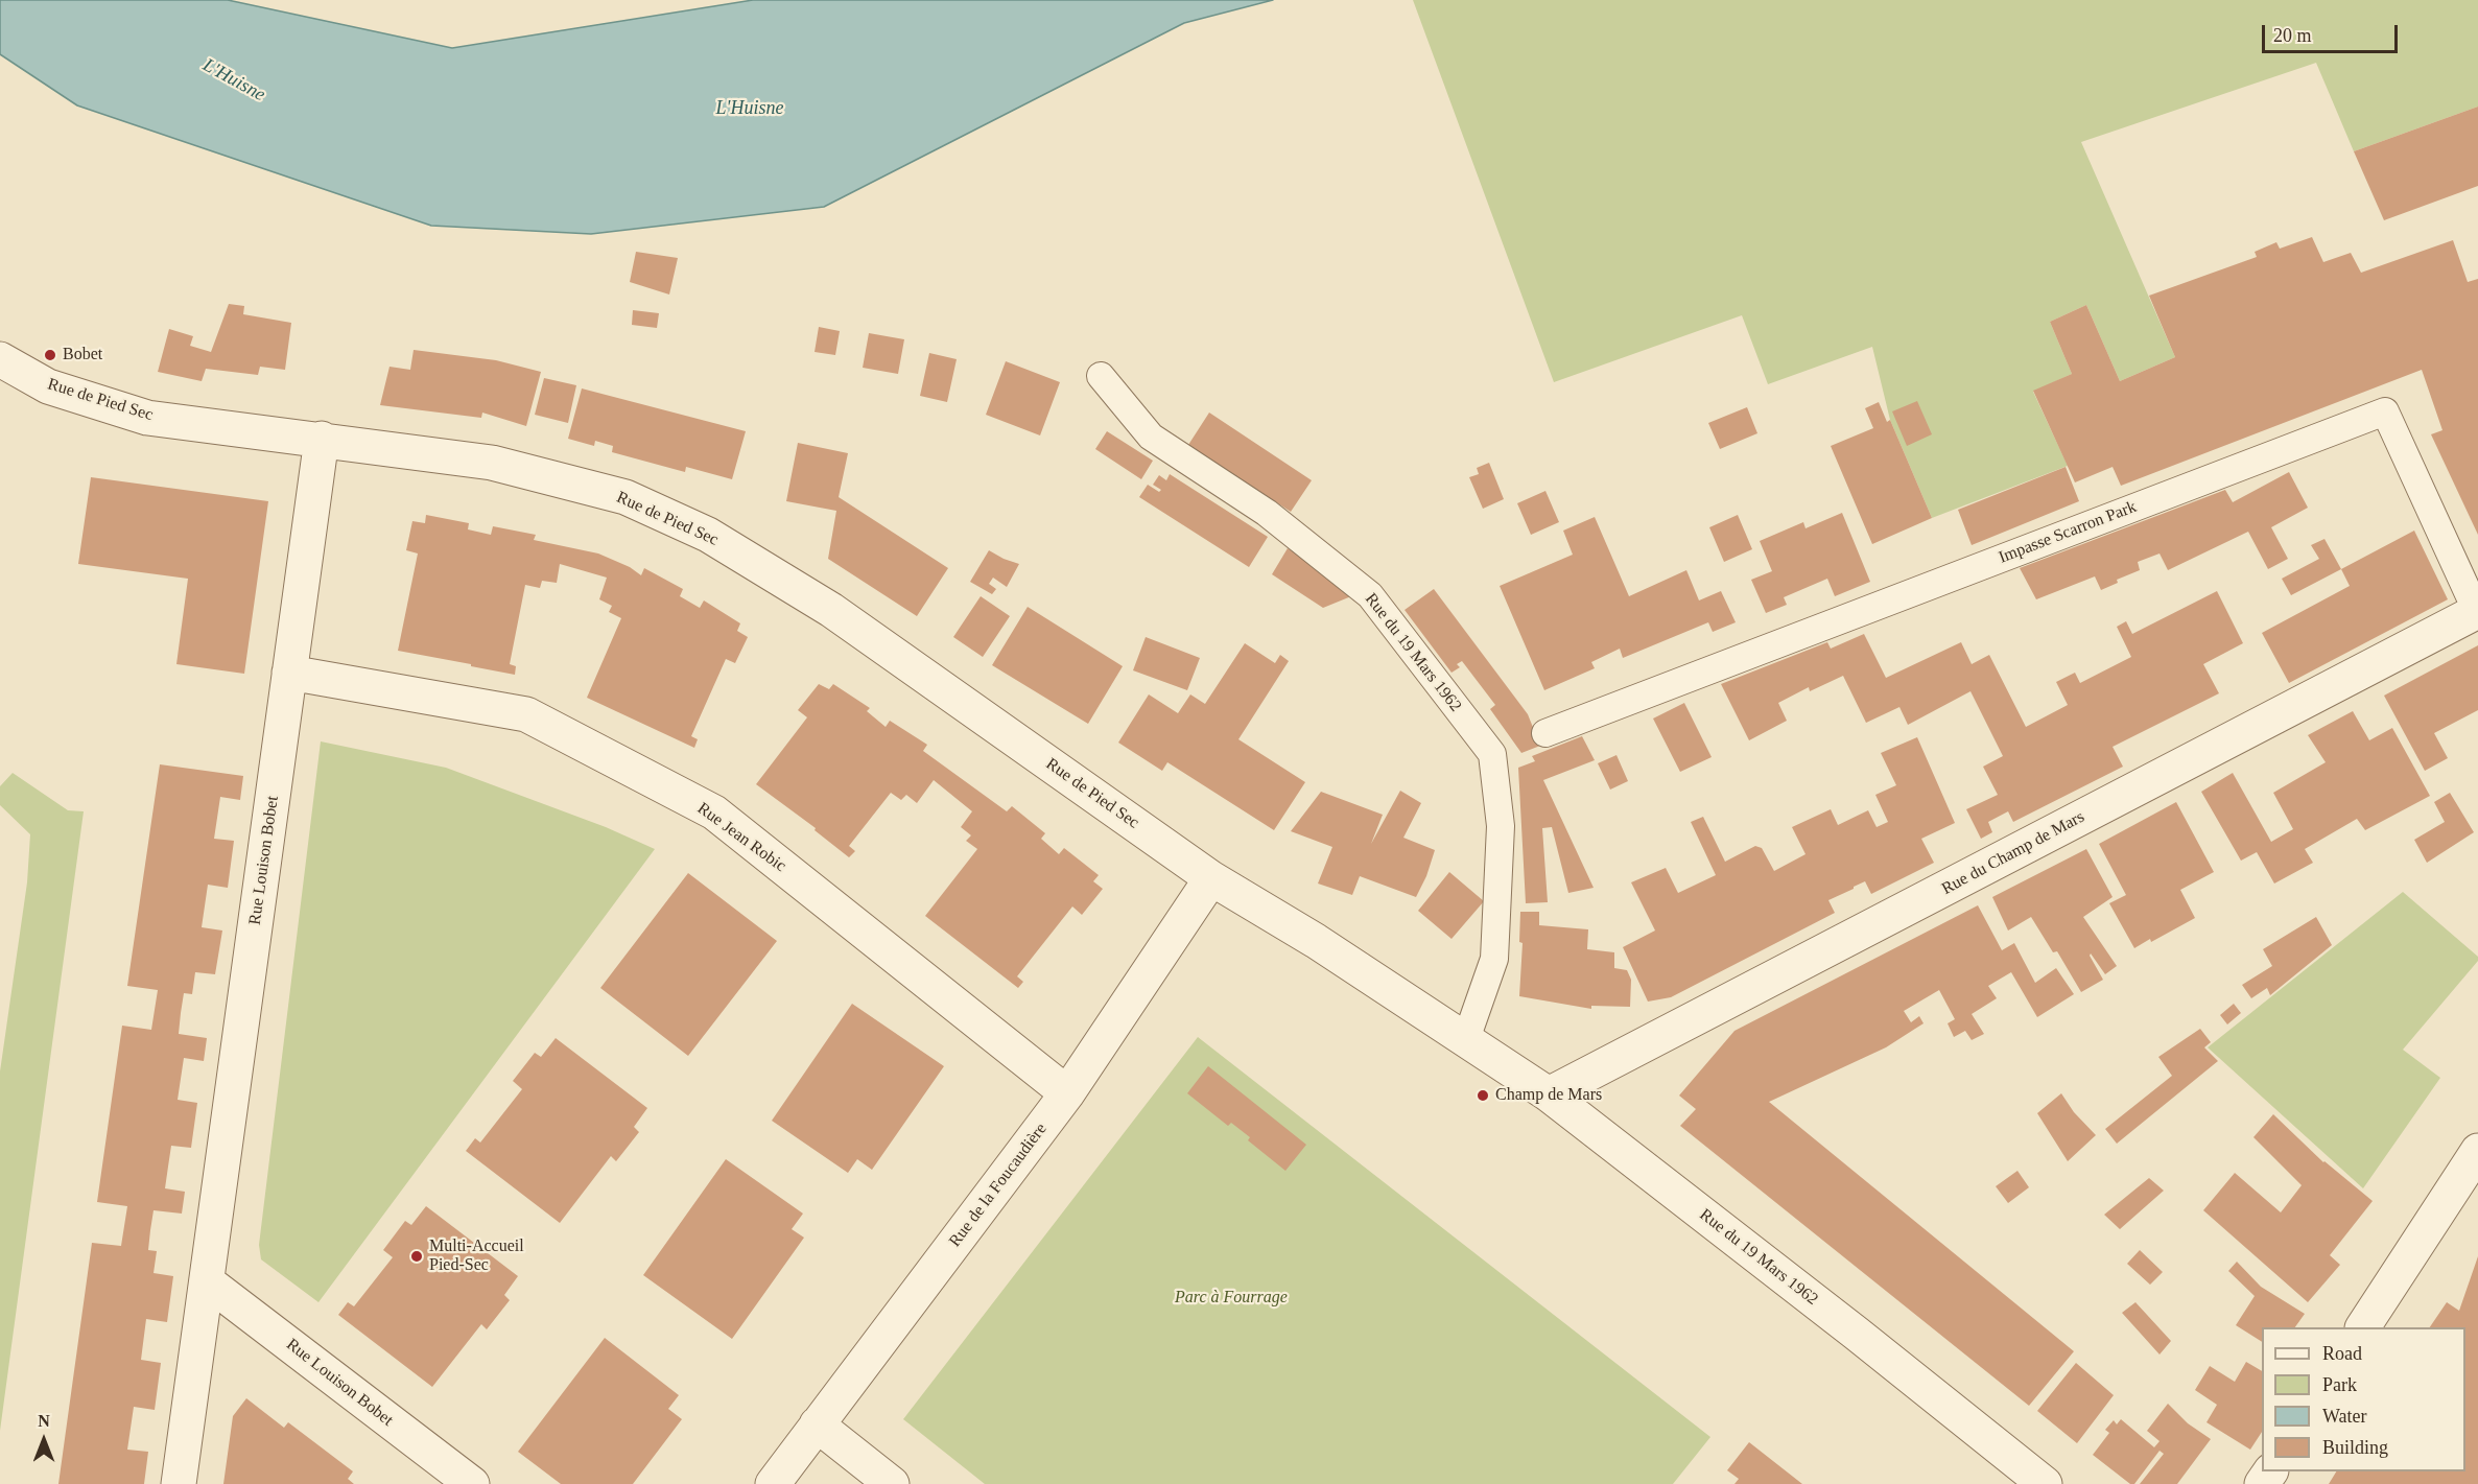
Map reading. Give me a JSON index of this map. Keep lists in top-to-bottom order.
{
  "streets": {
    "street": [
      "Rue de Pied Sec",
      "Rue du 19 Mars 1962",
      "Rue Jean Robic",
      "Rue du Champ de Mars",
      "Rue Louison Bobet",
      "Rue de la Foucaudière"
    ],
    "lane": ["Impasse Scarron Park"]
  },
  "crossings": [
    ["Rue de Pied Sec", "Rue du 19 Mars 1962"],
    ["Rue de Pied Sec", "Rue Louison Bobet"],
    ["Rue de Pied Sec", "Rue de la Foucaudière"],
    ["Impasse Scarron Park", "Rue du Champ de Mars"],
    ["Rue du 19 Mars 1962", "Rue du Champ de Mars"],
    ["Rue du 19 Mars 1962", "Rue de la Foucaudière"],
    ["Rue Jean Robic", "Rue Louison Bobet"],
    ["Rue Jean Robic", "Rue de la Foucaudière"]
  ],
  "water": ["L'Huisne"],
  "parks": ["Parc à Fourrage"],
  "places": ["Bobet", "Champ de Mars", "Multi-Accueil Pied-Sec"],
  "legend": [
    "Road",
    "Park",
    "Water",
    "Building"
  ],
  "scale_bar": "20 m",
  "north": "top"
}
